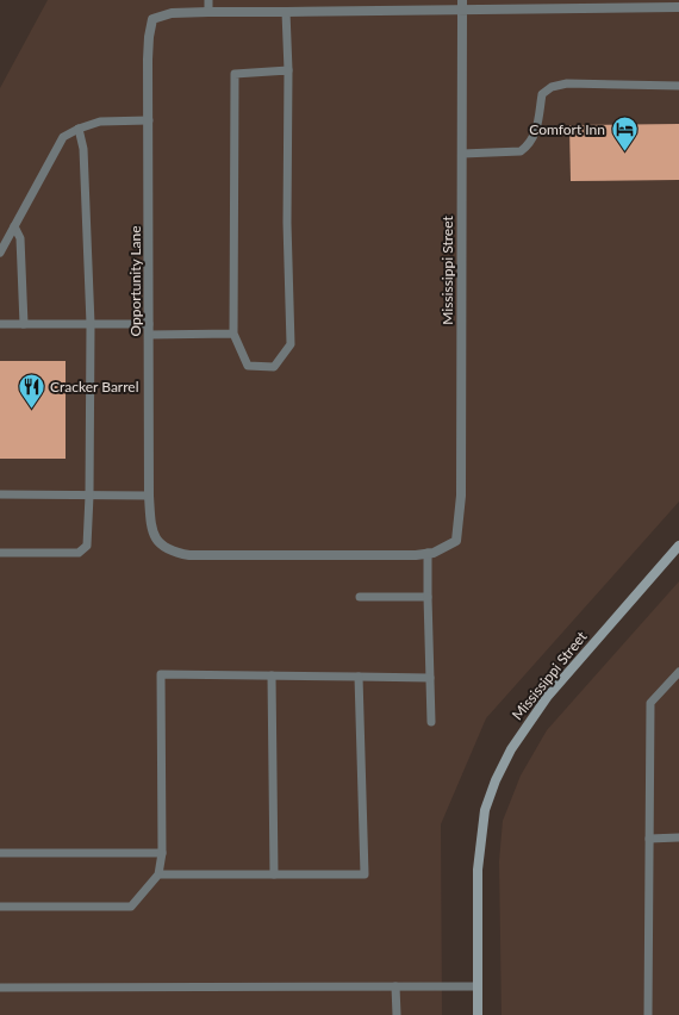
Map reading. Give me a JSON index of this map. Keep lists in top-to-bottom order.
{
  "streets": {
    "street": ["Mississippi Street", "Opportunity Lane"]
  },
  "crossings": [
    ["Mississippi Street", "Opportunity Lane"]
  ],
  "places": {
    "hotel": ["Comfort Inn"],
    "restaurant": ["Cracker Barrel"]
  }
}
